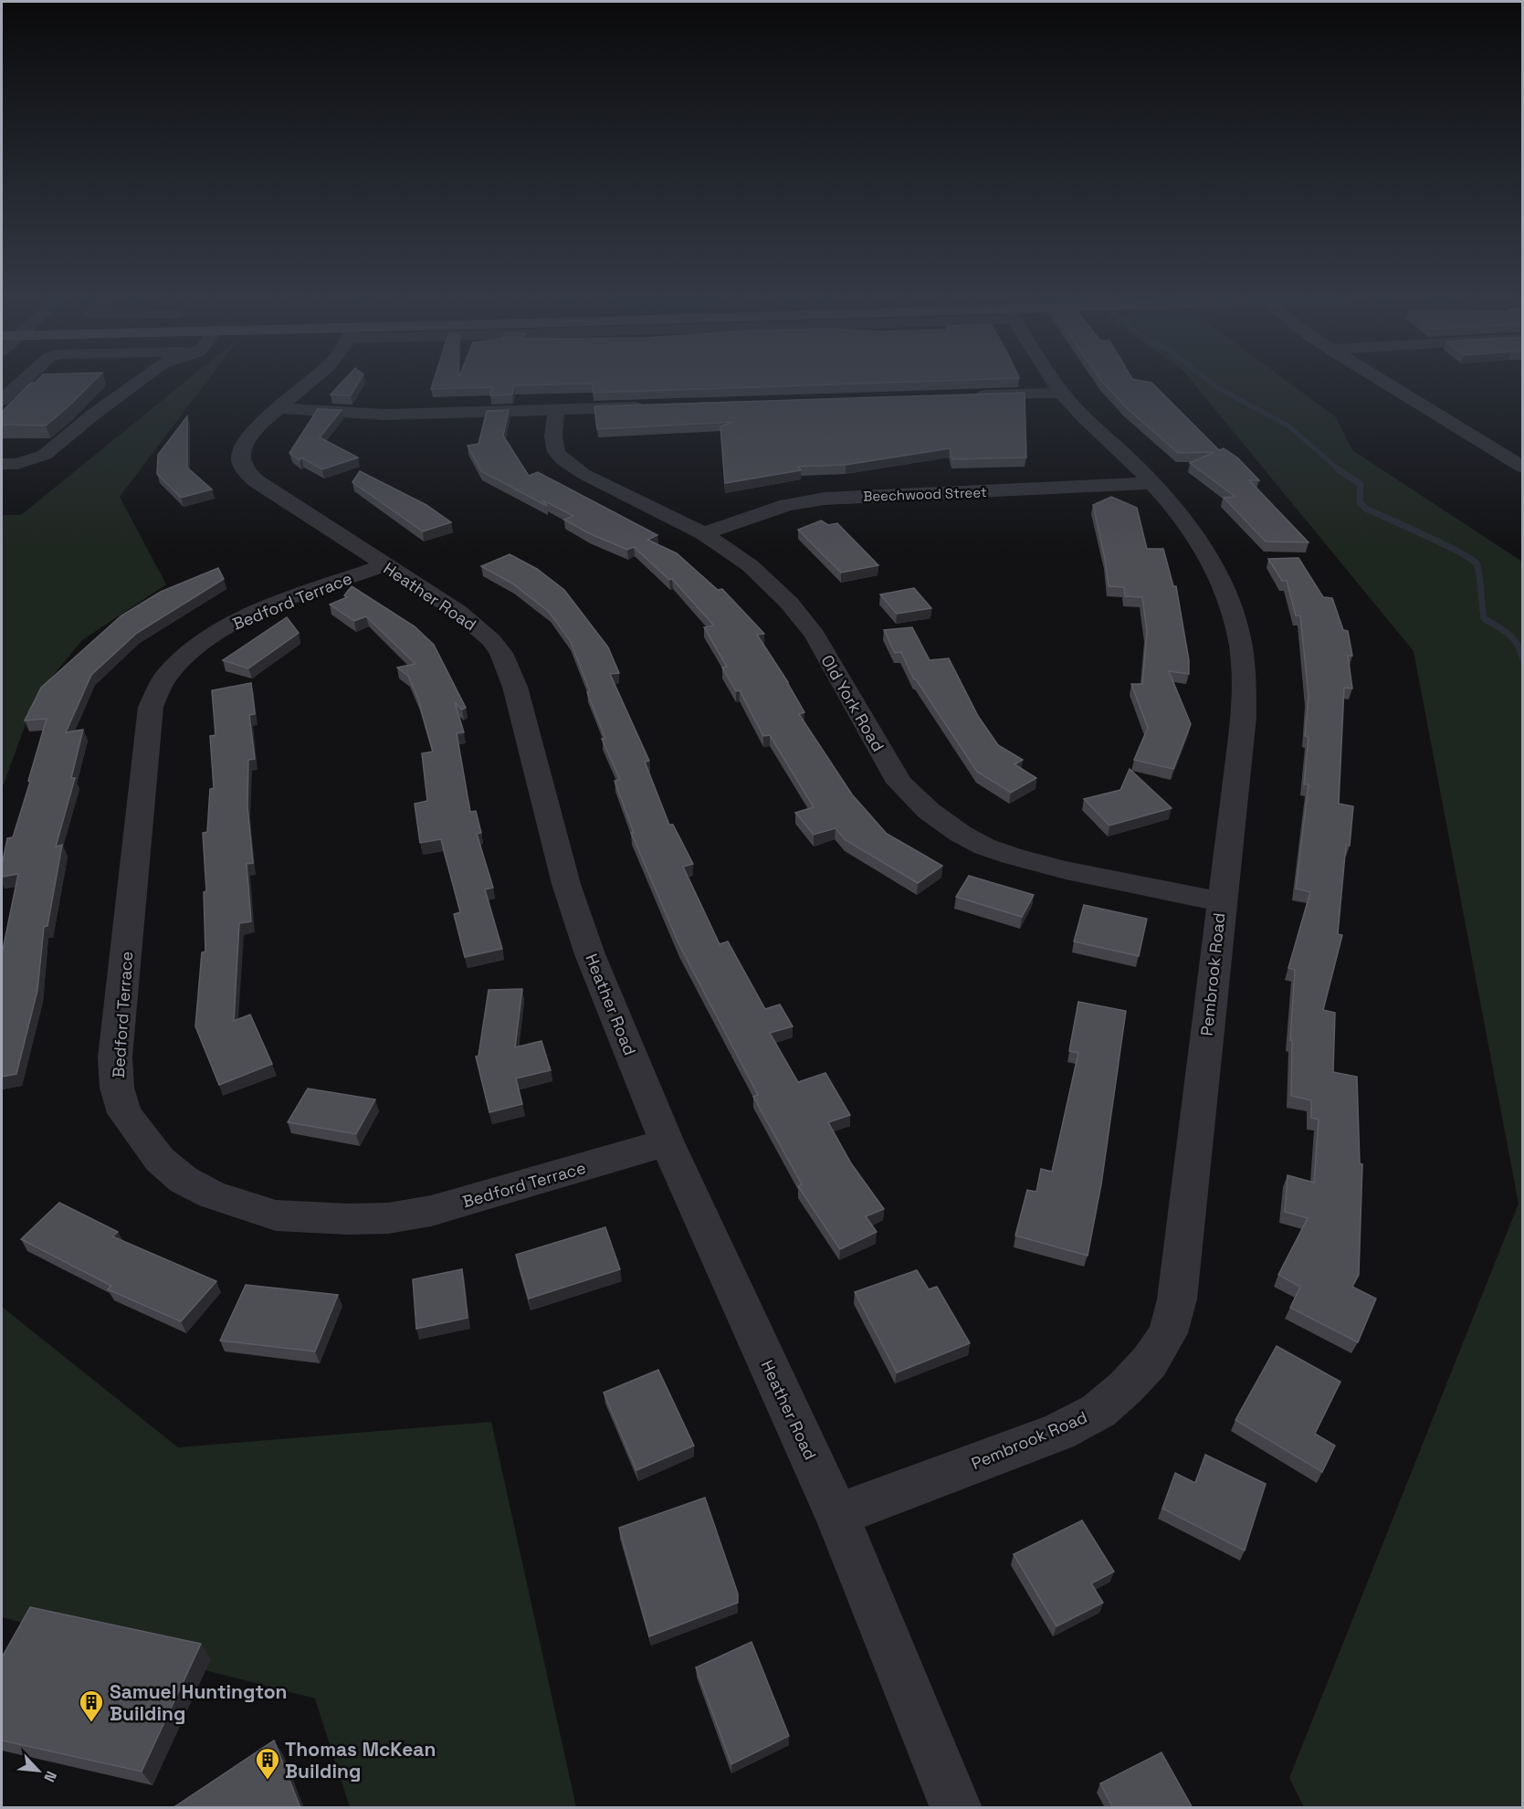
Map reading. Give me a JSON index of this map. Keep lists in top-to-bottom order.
{
  "streets": {
    "street": [
      "Beechwood Street",
      "Heather Road",
      "Bedford Terrace",
      "Old York Road",
      "Pembrook Road"
    ]
  },
  "crossings": [
    ["Beechwood Street", "Old York Road"],
    ["Beechwood Street", "Pembrook Road"],
    ["Heather Road", "Bedford Terrace"],
    ["Heather Road", "Pembrook Road"],
    ["Old York Road", "Pembrook Road"]
  ],
  "places": {
    "building": ["Samuel Huntington Building", "Thomas McKean Building"]
  },
  "north": "bottom right"
}
